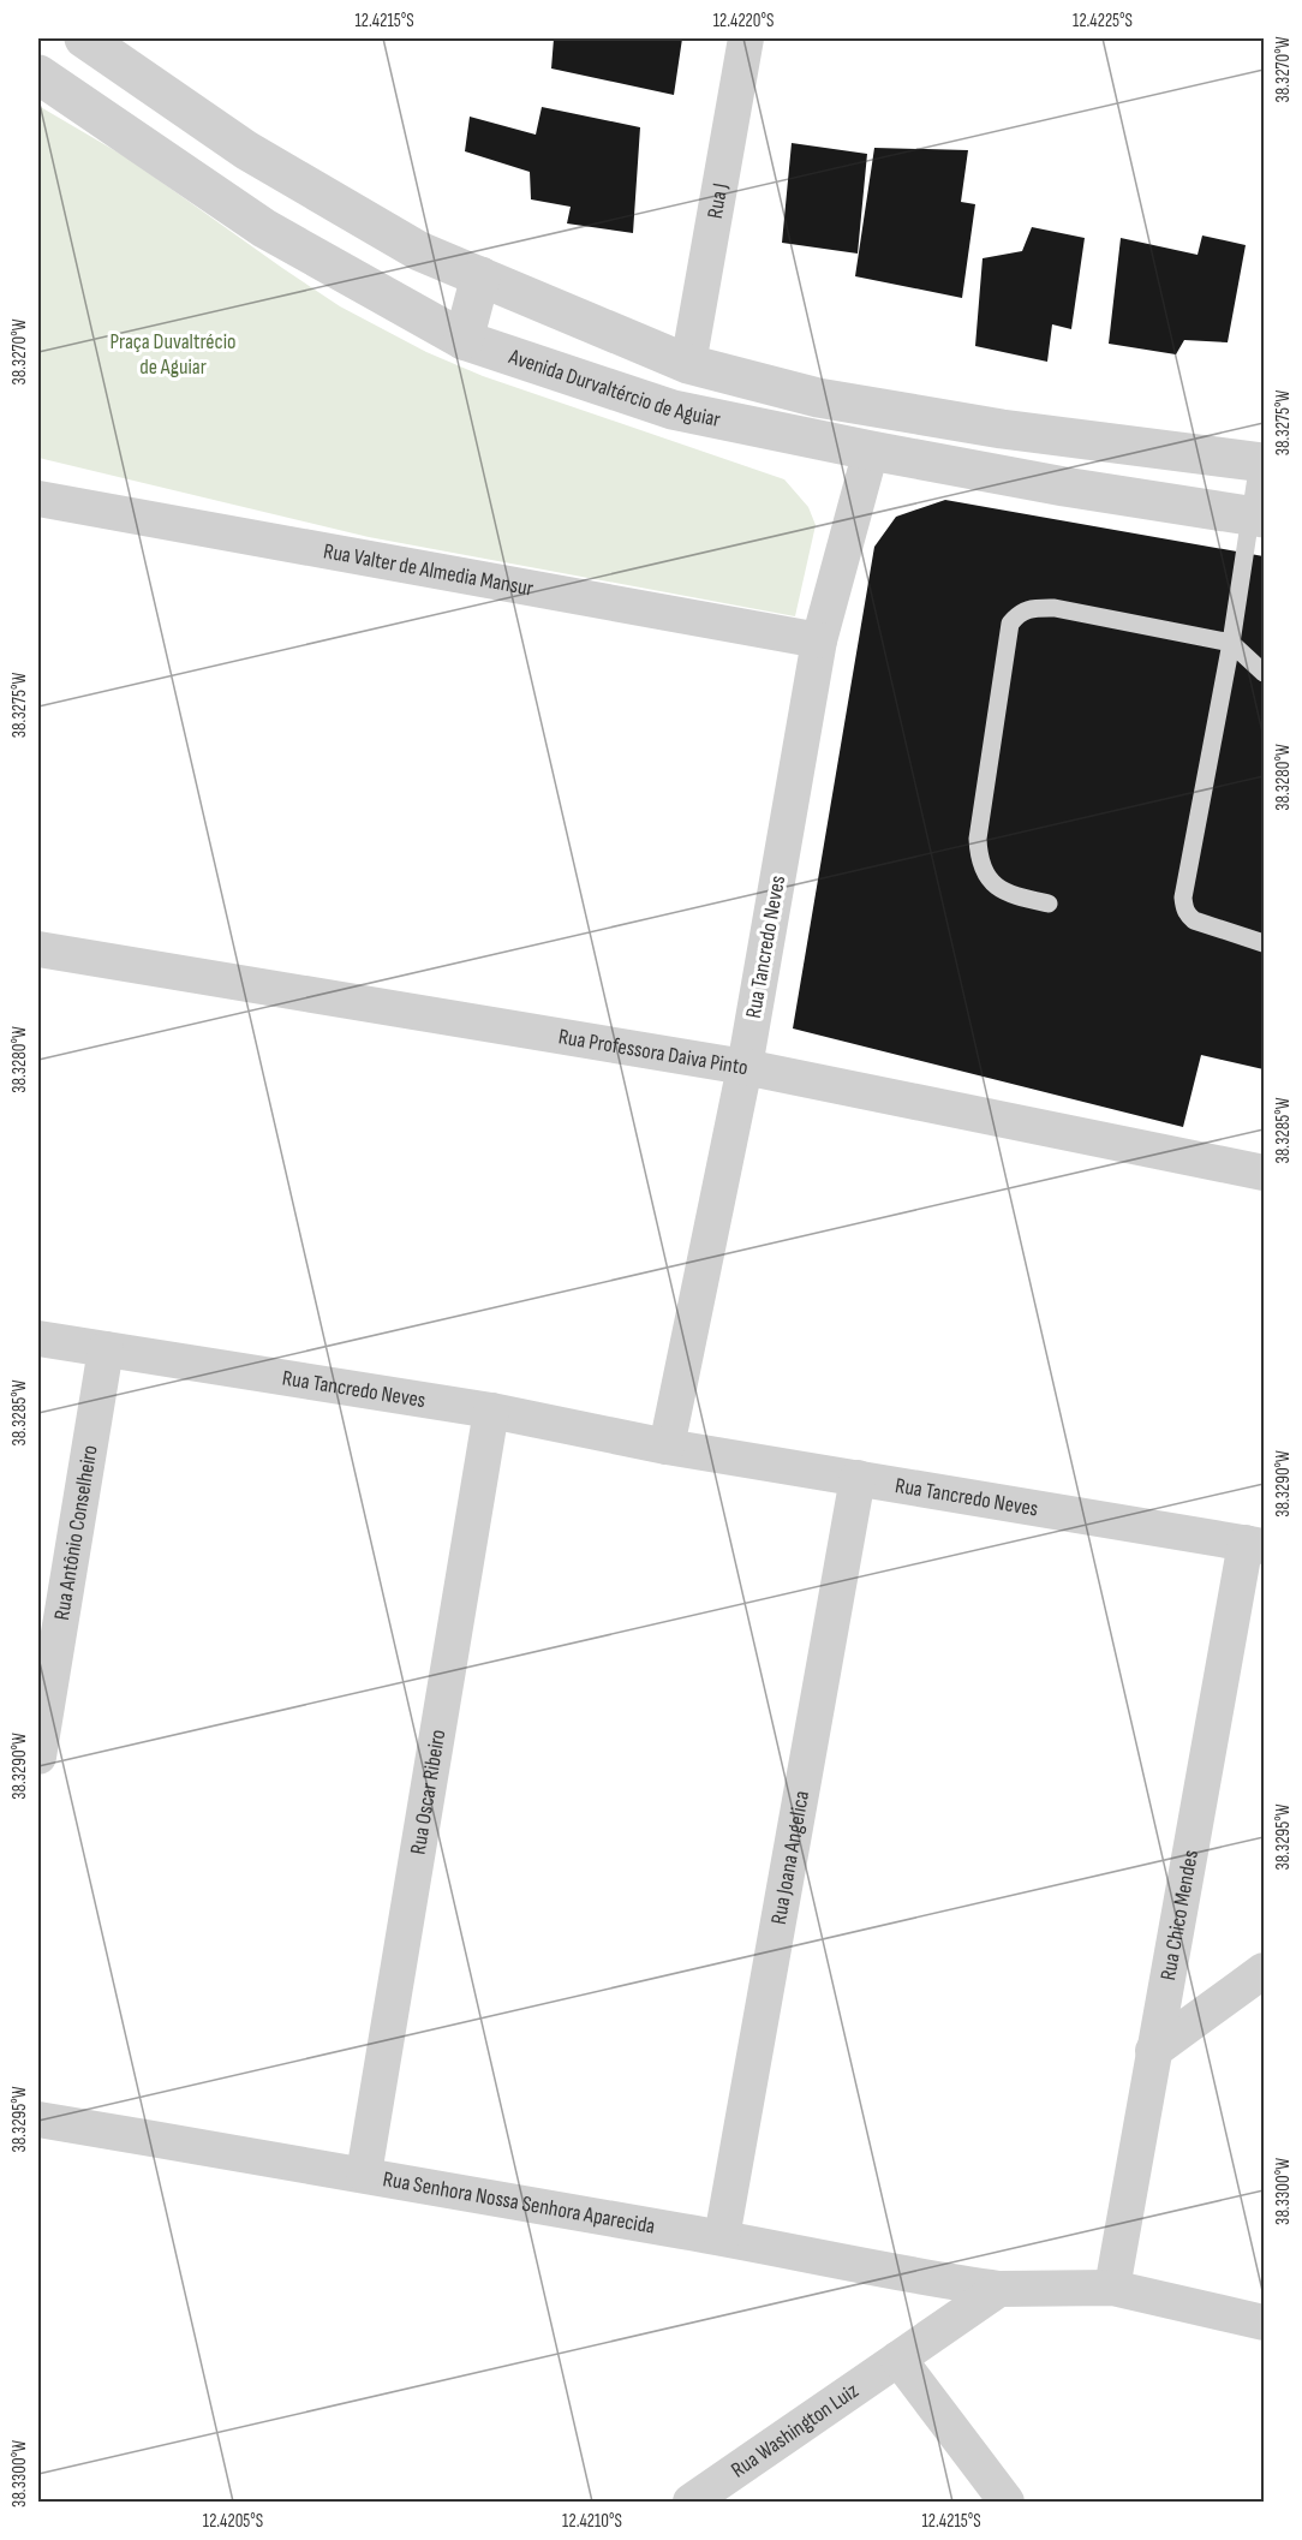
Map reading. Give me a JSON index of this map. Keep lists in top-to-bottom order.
{
  "streets": {
    "street": [
      "Rua J",
      "Avenida Durvaltércio de Aguiar",
      "Rua Valter de Almedia Mansur",
      "Rua Tancredo Neves",
      "Rua Professora Daiva Pinto",
      "Rua Antônio Conselheiro",
      "Rua Oscar Ribeiro",
      "Rua Joana Angelica",
      "Rua Chico Mendes",
      "Rua Senhora Nossa Senhora Aparecida",
      "Rua Washington Luiz"
    ]
  },
  "crossings": [
    ["Rua J", "Avenida Durvaltércio de Aguiar"],
    ["Avenida Durvaltércio de Aguiar", "Rua Tancredo Neves"],
    ["Rua Valter de Almedia Mansur", "Rua Tancredo Neves"],
    ["Rua Tancredo Neves", "Rua Professora Daiva Pinto"],
    ["Rua Tancredo Neves", "Rua Antônio Conselheiro"],
    ["Rua Tancredo Neves", "Rua Oscar Ribeiro"],
    ["Rua Tancredo Neves", "Rua Joana Angelica"],
    ["Rua Tancredo Neves", "Rua Chico Mendes"],
    ["Rua Oscar Ribeiro", "Rua Senhora Nossa Senhora Aparecida"],
    ["Rua Joana Angelica", "Rua Senhora Nossa Senhora Aparecida"],
    ["Rua Chico Mendes", "Rua Senhora Nossa Senhora Aparecida"],
    ["Rua Senhora Nossa Senhora Aparecida", "Rua Washington Luiz"]
  ],
  "parks": ["Praça Duvaltrécio de Aguiar"],
  "coordinates": [
    "12.4215°S",
    "12.4220°S",
    "12.4225°S",
    "38.3270°W",
    "38.3275°W",
    "38.3280°W",
    "38.3285°W",
    "38.3290°W",
    "38.3295°W",
    "38.3300°W",
    "12.4205°S",
    "12.4210°S"
  ]
}
